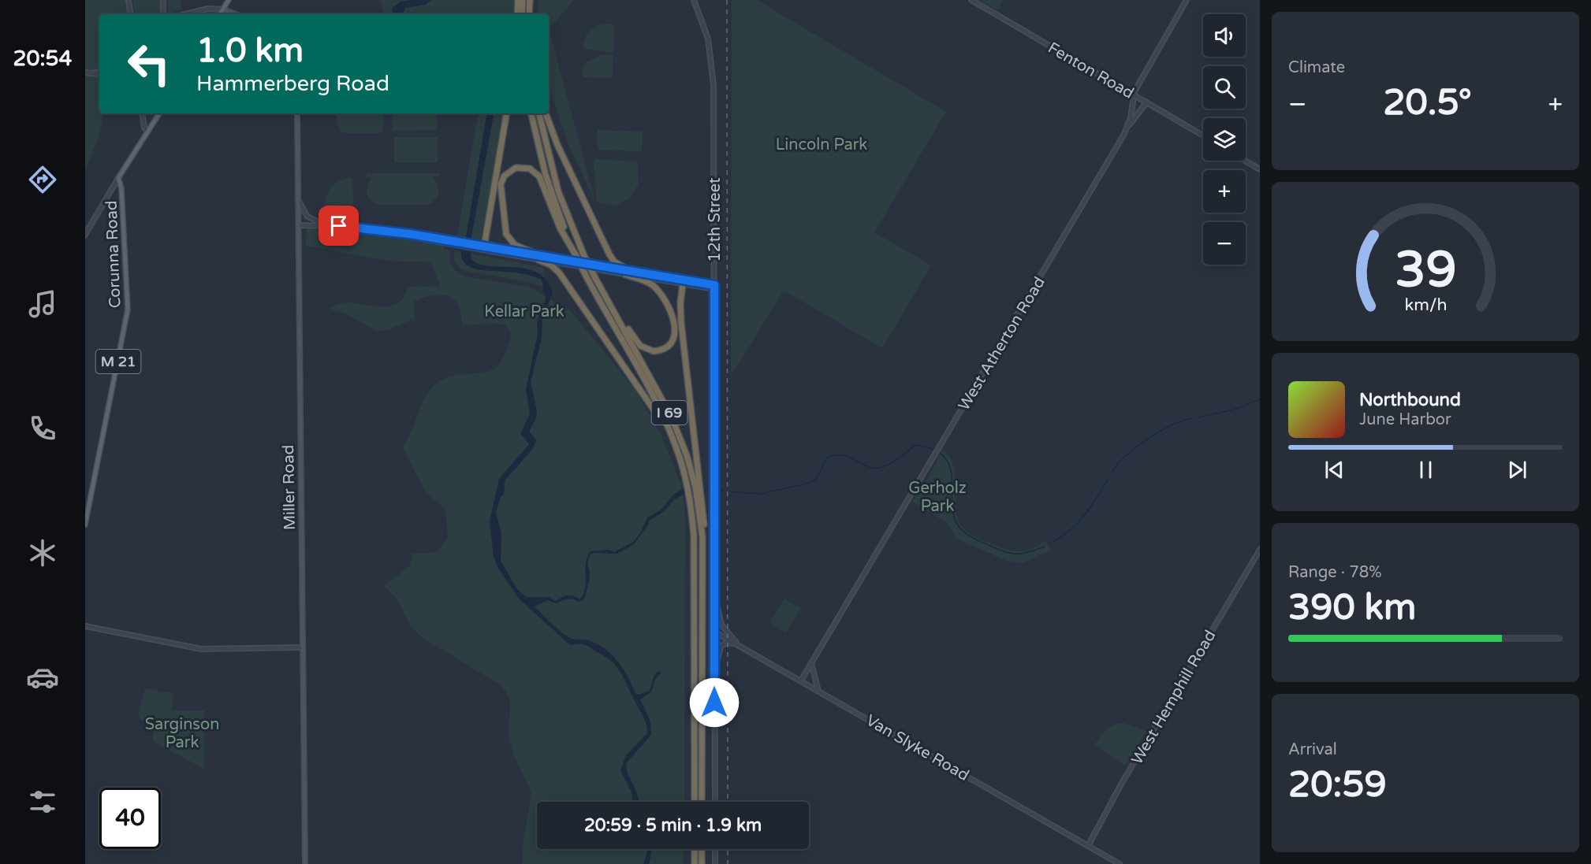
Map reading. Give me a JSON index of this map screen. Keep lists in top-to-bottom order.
{
  "streets": {
    "highway": ["I 69"],
    "main road": ["Corunna Road", "M 21", "Miller Road"],
    "street": [
      "Fenton Road",
      "12th Street",
      "West Atherton Road",
      "West Hemphill Road",
      "Van Slyke Road"
    ]
  },
  "crossings": [
    ["Fenton Road", "West Atherton Road"],
    ["12th Street", "Van Slyke Road"],
    ["West Atherton Road", "Van Slyke Road"],
    ["West Hemphill Road", "Van Slyke Road"]
  ],
  "parks": [
    "Lincoln Park",
    "Kellar Park",
    "Gerholz Park",
    "Sarginson Park"
  ],
  "page": {
    "tabs": "20:54",
    "tile": [
      "Climate",
      ["Range · 78%", "390 km"],
      ["Arrival", "20:59"]
    ],
    "map_buttons": ["+", "−"],
    "turn": ["1.0 km", "Hammerberg Road"],
    "heat": ["−", "20.5°", "+"],
    "song": ["Northbound", "June Harbor"],
    "limit": "40",
    "trip": "20:59 · 5 min · 1.9 km",
    "gauge": ["39", "km/h"]
  }
}
